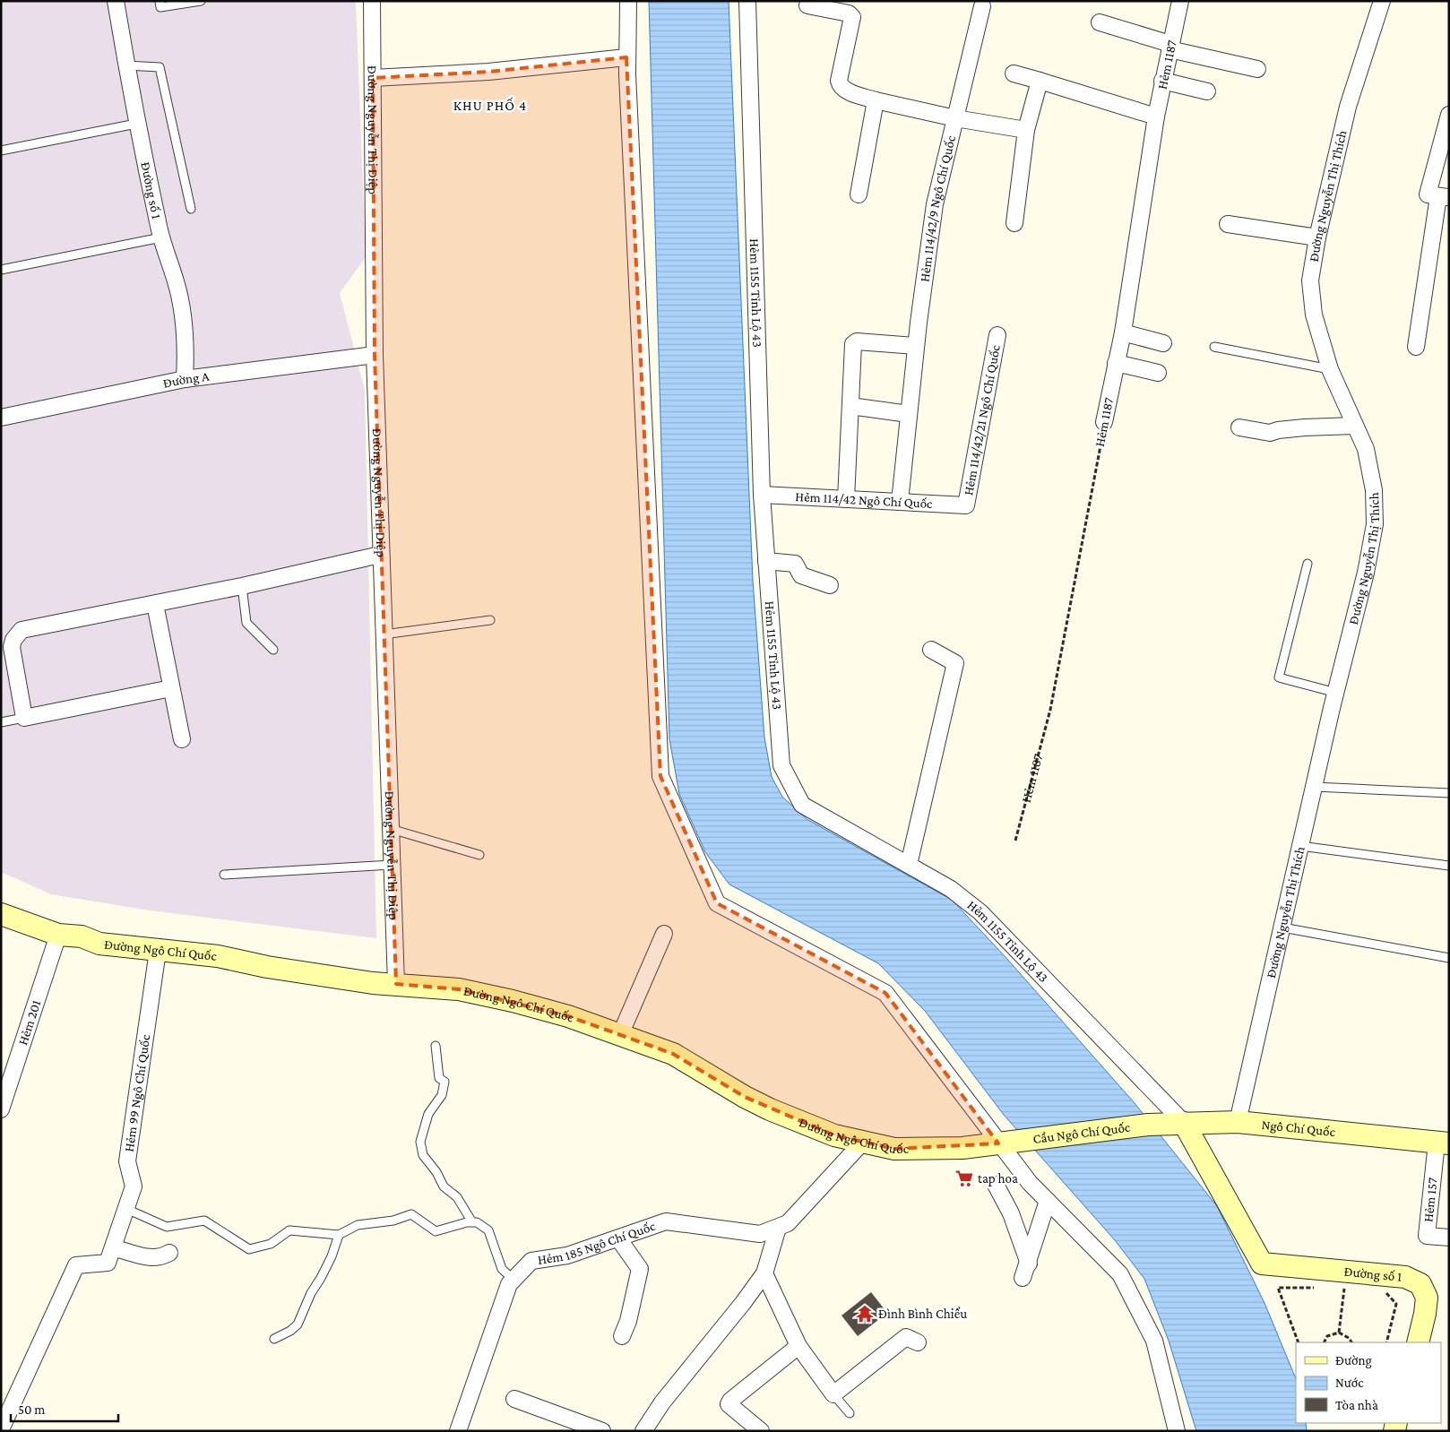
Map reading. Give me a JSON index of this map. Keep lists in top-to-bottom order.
{
  "streets": {
    "main road": [
      "Đường số 1",
      "Đường Ngô Chí Quốc",
      "Ngô Chí Quốc",
      "Cầu Ngô Chí Quốc"
    ],
    "street": [
      "Hẻm 1187",
      "Đường Nguyễn Thị Diệp",
      "Đường Nguyễn Thị Thích",
      "Hẻm 114/42/9 Ngô Chí Quốc",
      "Hẻm 1155 Tỉnh Lộ 43",
      "Đường A",
      "Hẻm 114/42/21 Ngô Chí Quốc",
      "Hẻm 114/42 Ngô Chí Quốc",
      "Hẻm 201",
      "Hẻm 99 Ngô Chí Quốc",
      "Hẻm 157",
      "Hẻm 185 Ngô Chí Quốc"
    ]
  },
  "crossings": [
    ["Đường Nguyễn Thị Diệp", "Đường A"],
    ["Đường Nguyễn Thị Diệp", "Đường Ngô Chí Quốc"],
    ["Đường số 1", "Hẻm 1155 Tỉnh Lộ 43"],
    ["Đường số 1", "Đường A"],
    ["Đường số 1", "Ngô Chí Quốc"],
    ["Đường Nguyễn Thị Thích", "Ngô Chí Quốc"],
    ["Hẻm 114/42/9 Ngô Chí Quốc", "Hẻm 114/42 Ngô Chí Quốc"],
    ["Hẻm 1155 Tỉnh Lộ 43", "Hẻm 114/42 Ngô Chí Quốc"],
    ["Hẻm 1155 Tỉnh Lộ 43", "Ngô Chí Quốc"],
    ["Hẻm 114/42/21 Ngô Chí Quốc", "Hẻm 114/42 Ngô Chí Quốc"],
    ["Đường Ngô Chí Quốc", "Hẻm 201"],
    ["Đường Ngô Chí Quốc", "Hẻm 99 Ngô Chí Quốc"],
    ["Đường Ngô Chí Quốc", "Cầu Ngô Chí Quốc"],
    ["Đường Ngô Chí Quốc", "Hẻm 185 Ngô Chí Quốc"],
    ["Ngô Chí Quốc", "Cầu Ngô Chí Quốc"],
    ["Ngô Chí Quốc", "Hẻm 157"]
  ],
  "districts": ["KHU PHỐ 4"],
  "places": {
    "supermarket": ["tap hoa"],
    "temple": ["Đình Bình Chiểu"]
  },
  "legend": ["Đường", "Nước", "Tòa nhà"],
  "scale_bar": "50 m"
}
